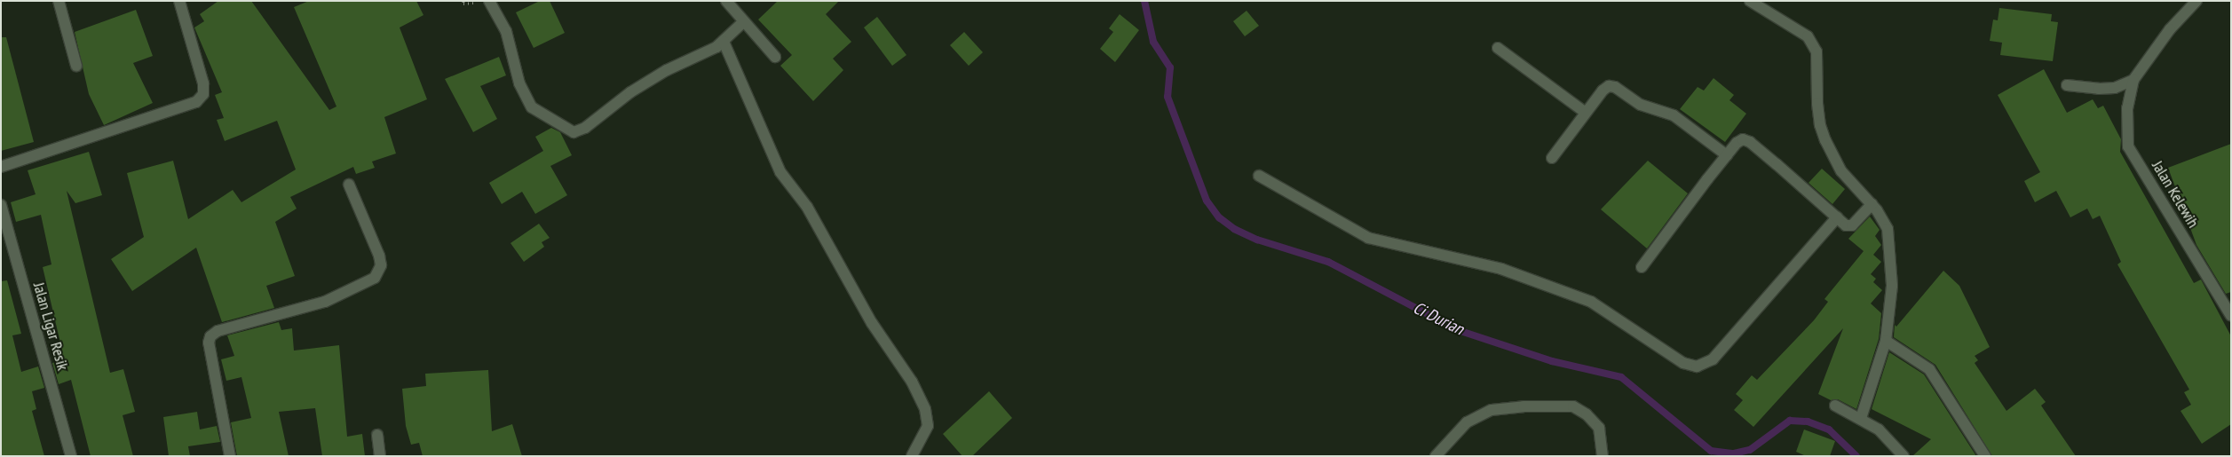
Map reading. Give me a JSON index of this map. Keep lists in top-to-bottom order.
{
  "streets": {
    "street": ["Jalan Kelewih", "Jalan Ligar Resik"]
  },
  "water": ["Ci Durian"]
}
